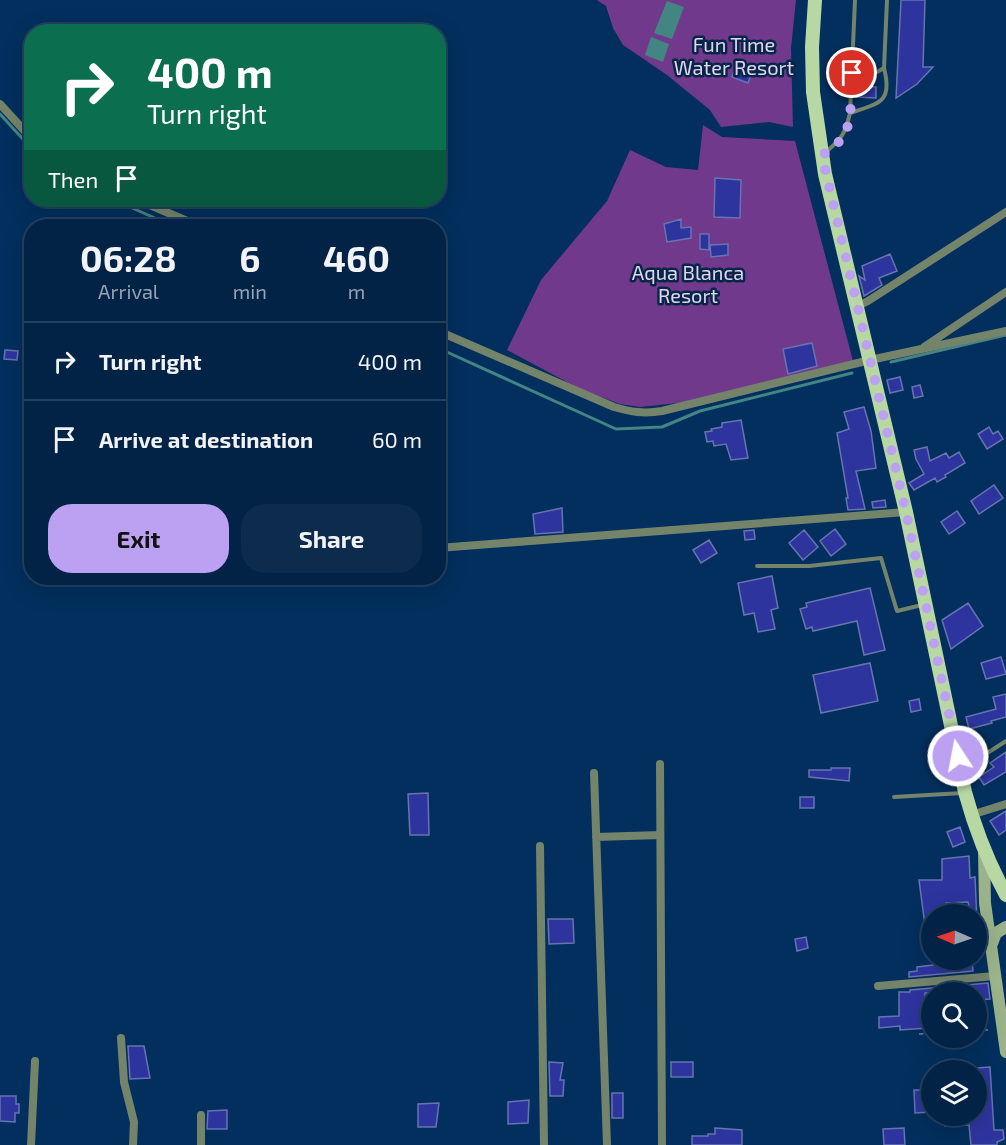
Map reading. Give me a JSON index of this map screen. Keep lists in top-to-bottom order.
{
  "parks": ["Fun Time Water Resort", "Aqua Blanca Resort"],
  "north": "left",
  "page": {
    "turn": ["400 m", "Turn right"],
    "then": "Then",
    "eta": [
      "06:28",
      "Arrival",
      "6",
      "min",
      "460",
      "m"
    ],
    "list": [
      {
        "name": "Turn right",
        "value": "400 m"
      },
      {
        "name": "Arrive at destination",
        "value": "60 m"
      }
    ],
    "buttons": ["Exit", "Share"]
  }
}
